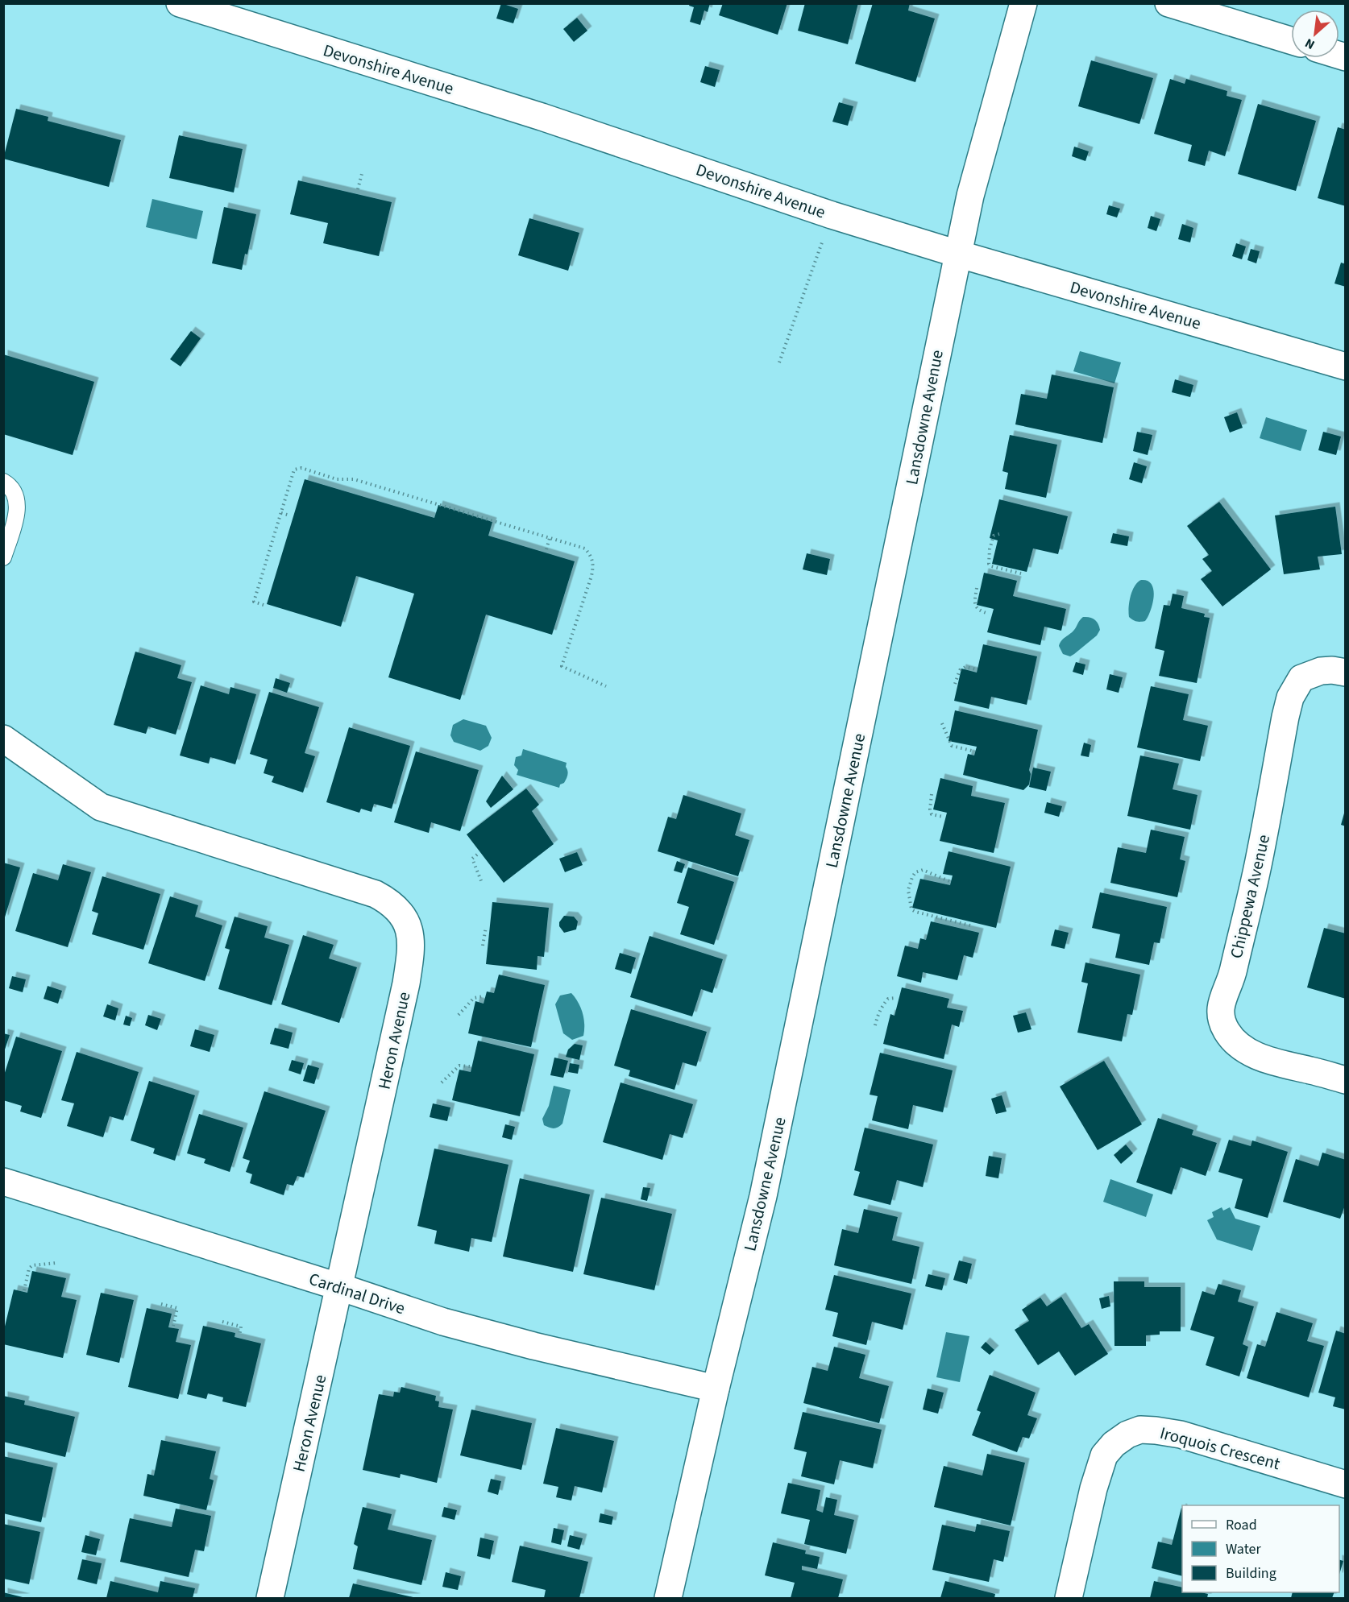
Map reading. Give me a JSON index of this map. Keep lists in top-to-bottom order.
{
  "streets": {
    "street": [
      "Devonshire Avenue",
      "Lansdowne Avenue",
      "Chippewa Avenue",
      "Heron Avenue",
      "Cardinal Drive",
      "Iroquois Crescent"
    ]
  },
  "crossings": [
    ["Devonshire Avenue", "Lansdowne Avenue"],
    ["Lansdowne Avenue", "Cardinal Drive"],
    ["Heron Avenue", "Cardinal Drive"]
  ],
  "legend": ["Road", "Water", "Building"],
  "north": "bottom left"
}
